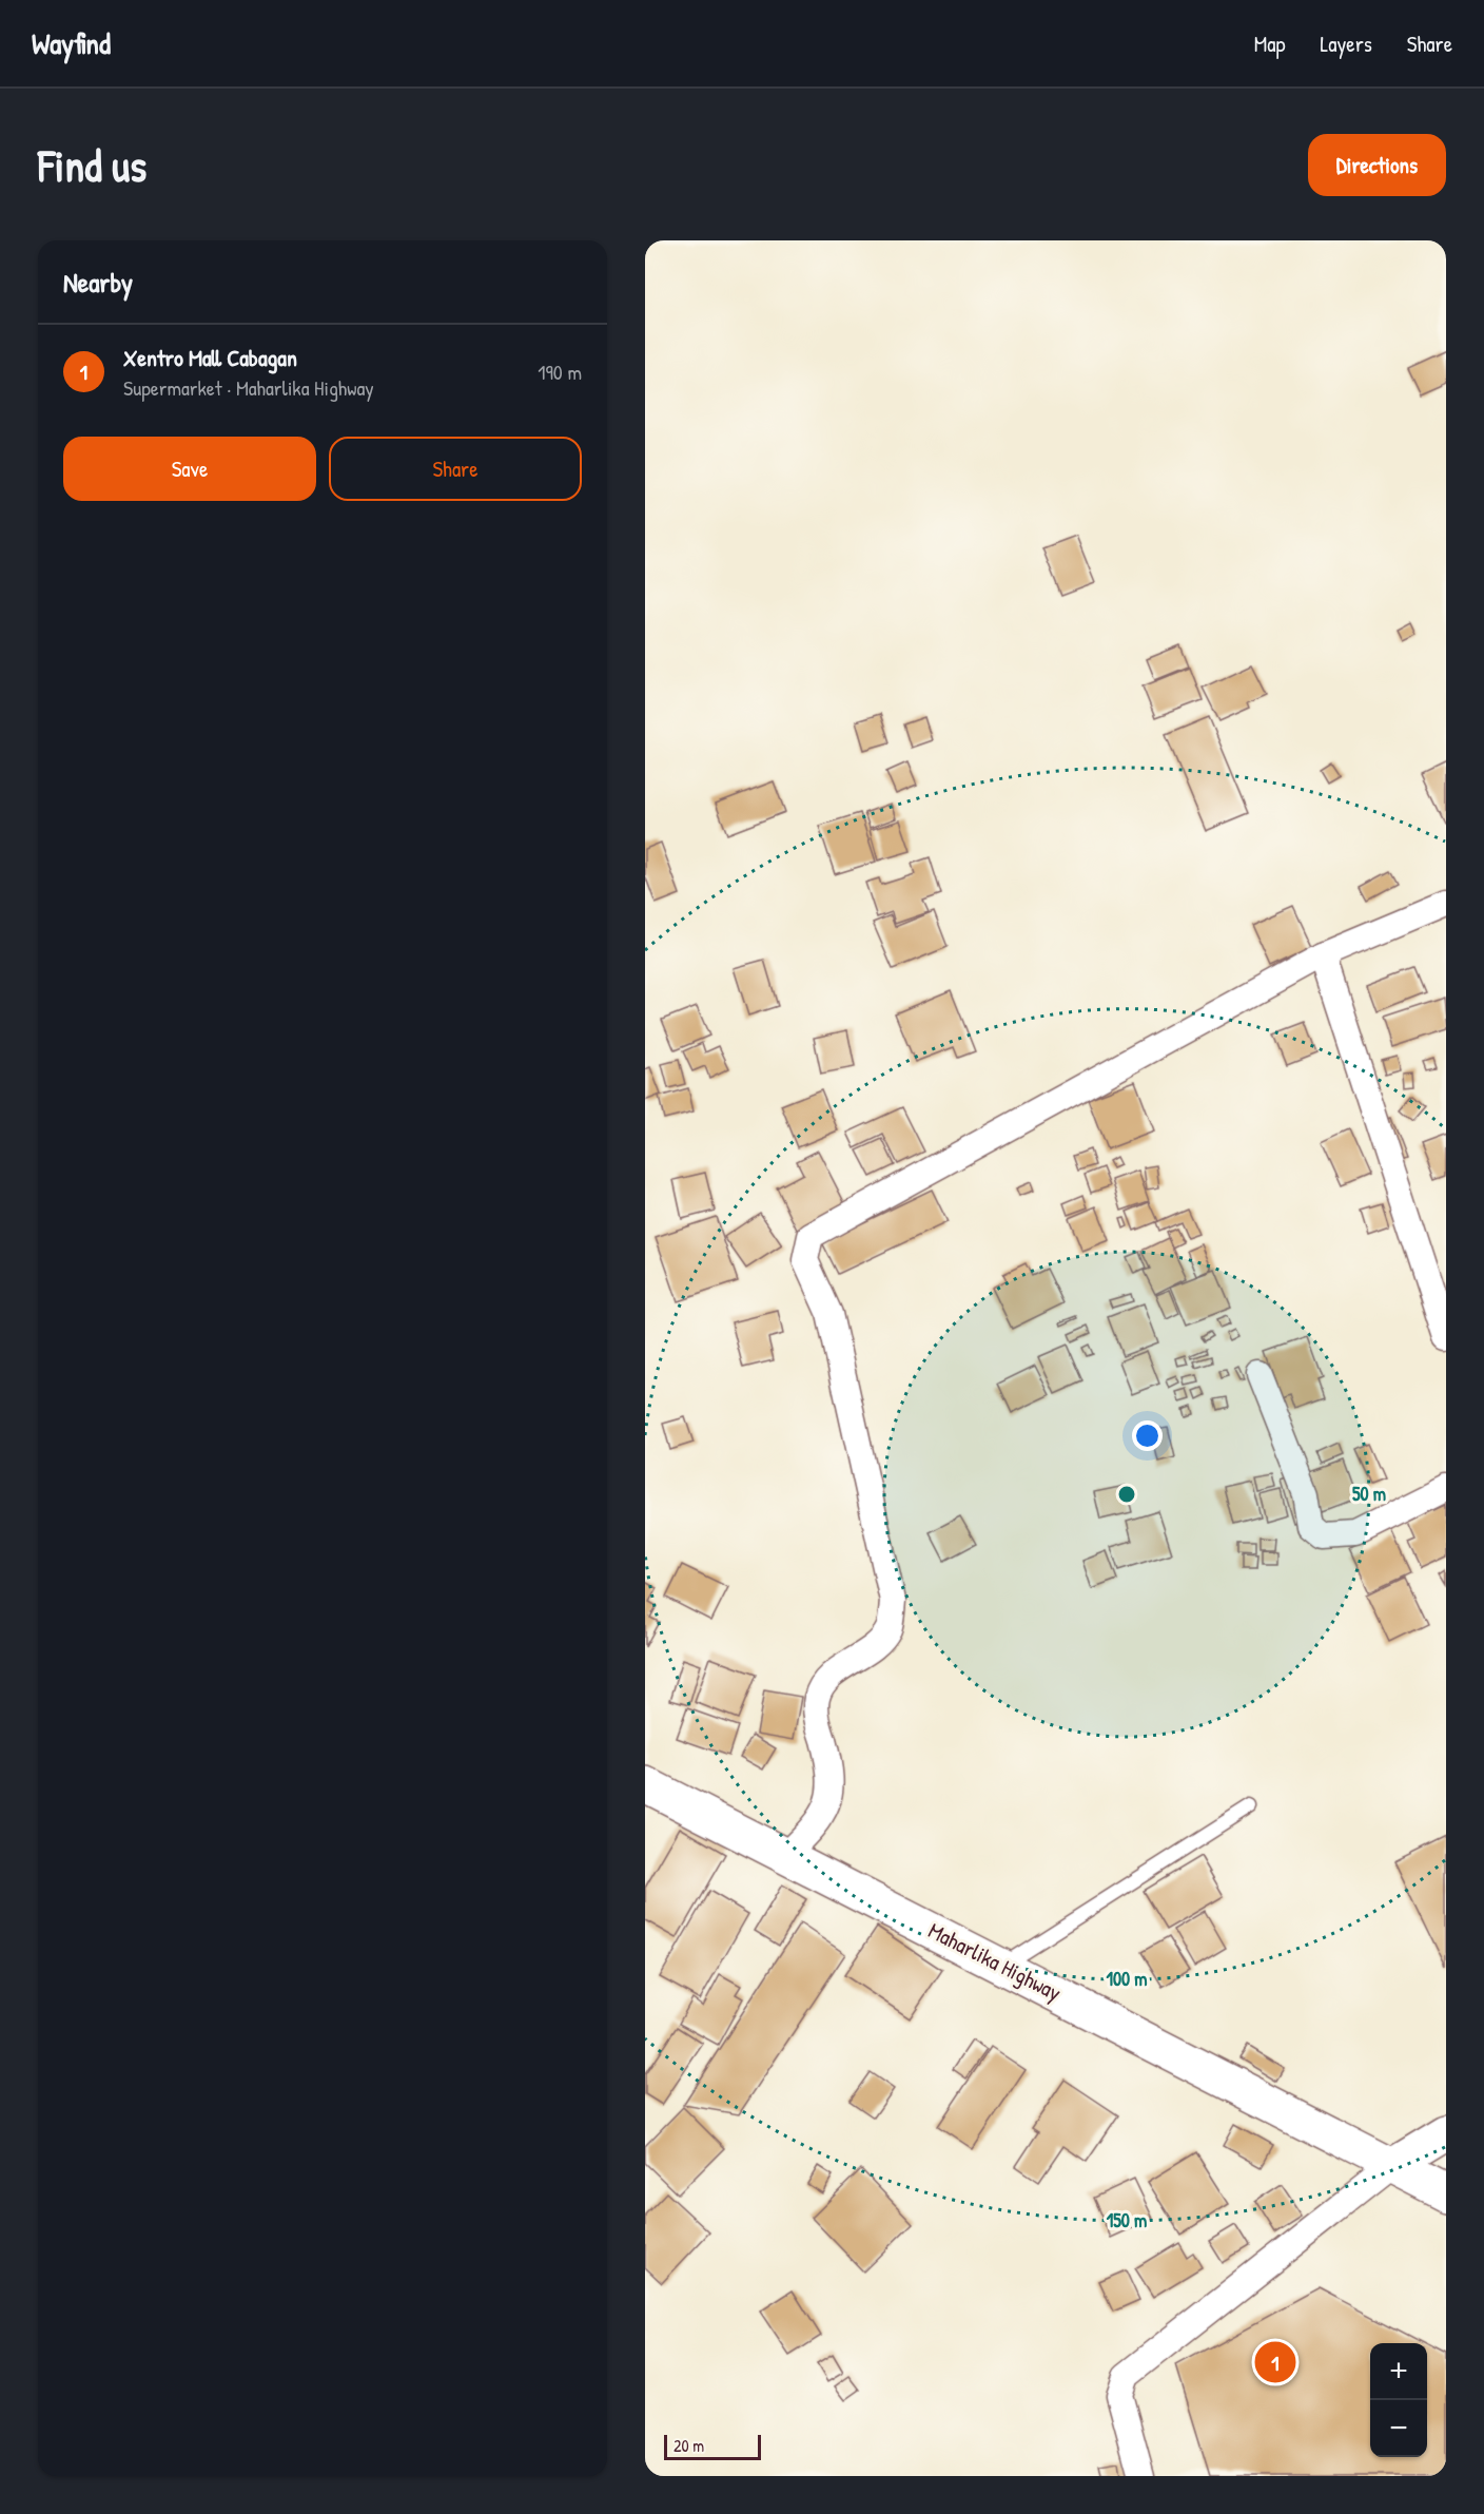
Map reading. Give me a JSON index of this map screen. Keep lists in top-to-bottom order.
{
  "streets": {
    "main road": ["Maharlika Highway"]
  },
  "scale_bar": "20 m",
  "page": {
    "header": "Wayfind",
    "nav": ["Map", "Layers", "Share"],
    "buttons": [
      "Directions",
      ["Save", "Share"]
    ],
    "title": "Find us",
    "heading": "Nearby",
    "list": [
      {
        "mark": "1",
        "name": "Xentro Mall Cabagan",
        "note": "Supermarket · Maharlika Highway",
        "value": "190 m"
      }
    ],
    "pins": "1",
    "map_buttons": ["+", "−"],
    "scale": "20 m"
  },
  "rings": ["50 m", "100 m", "150 m"]
}
